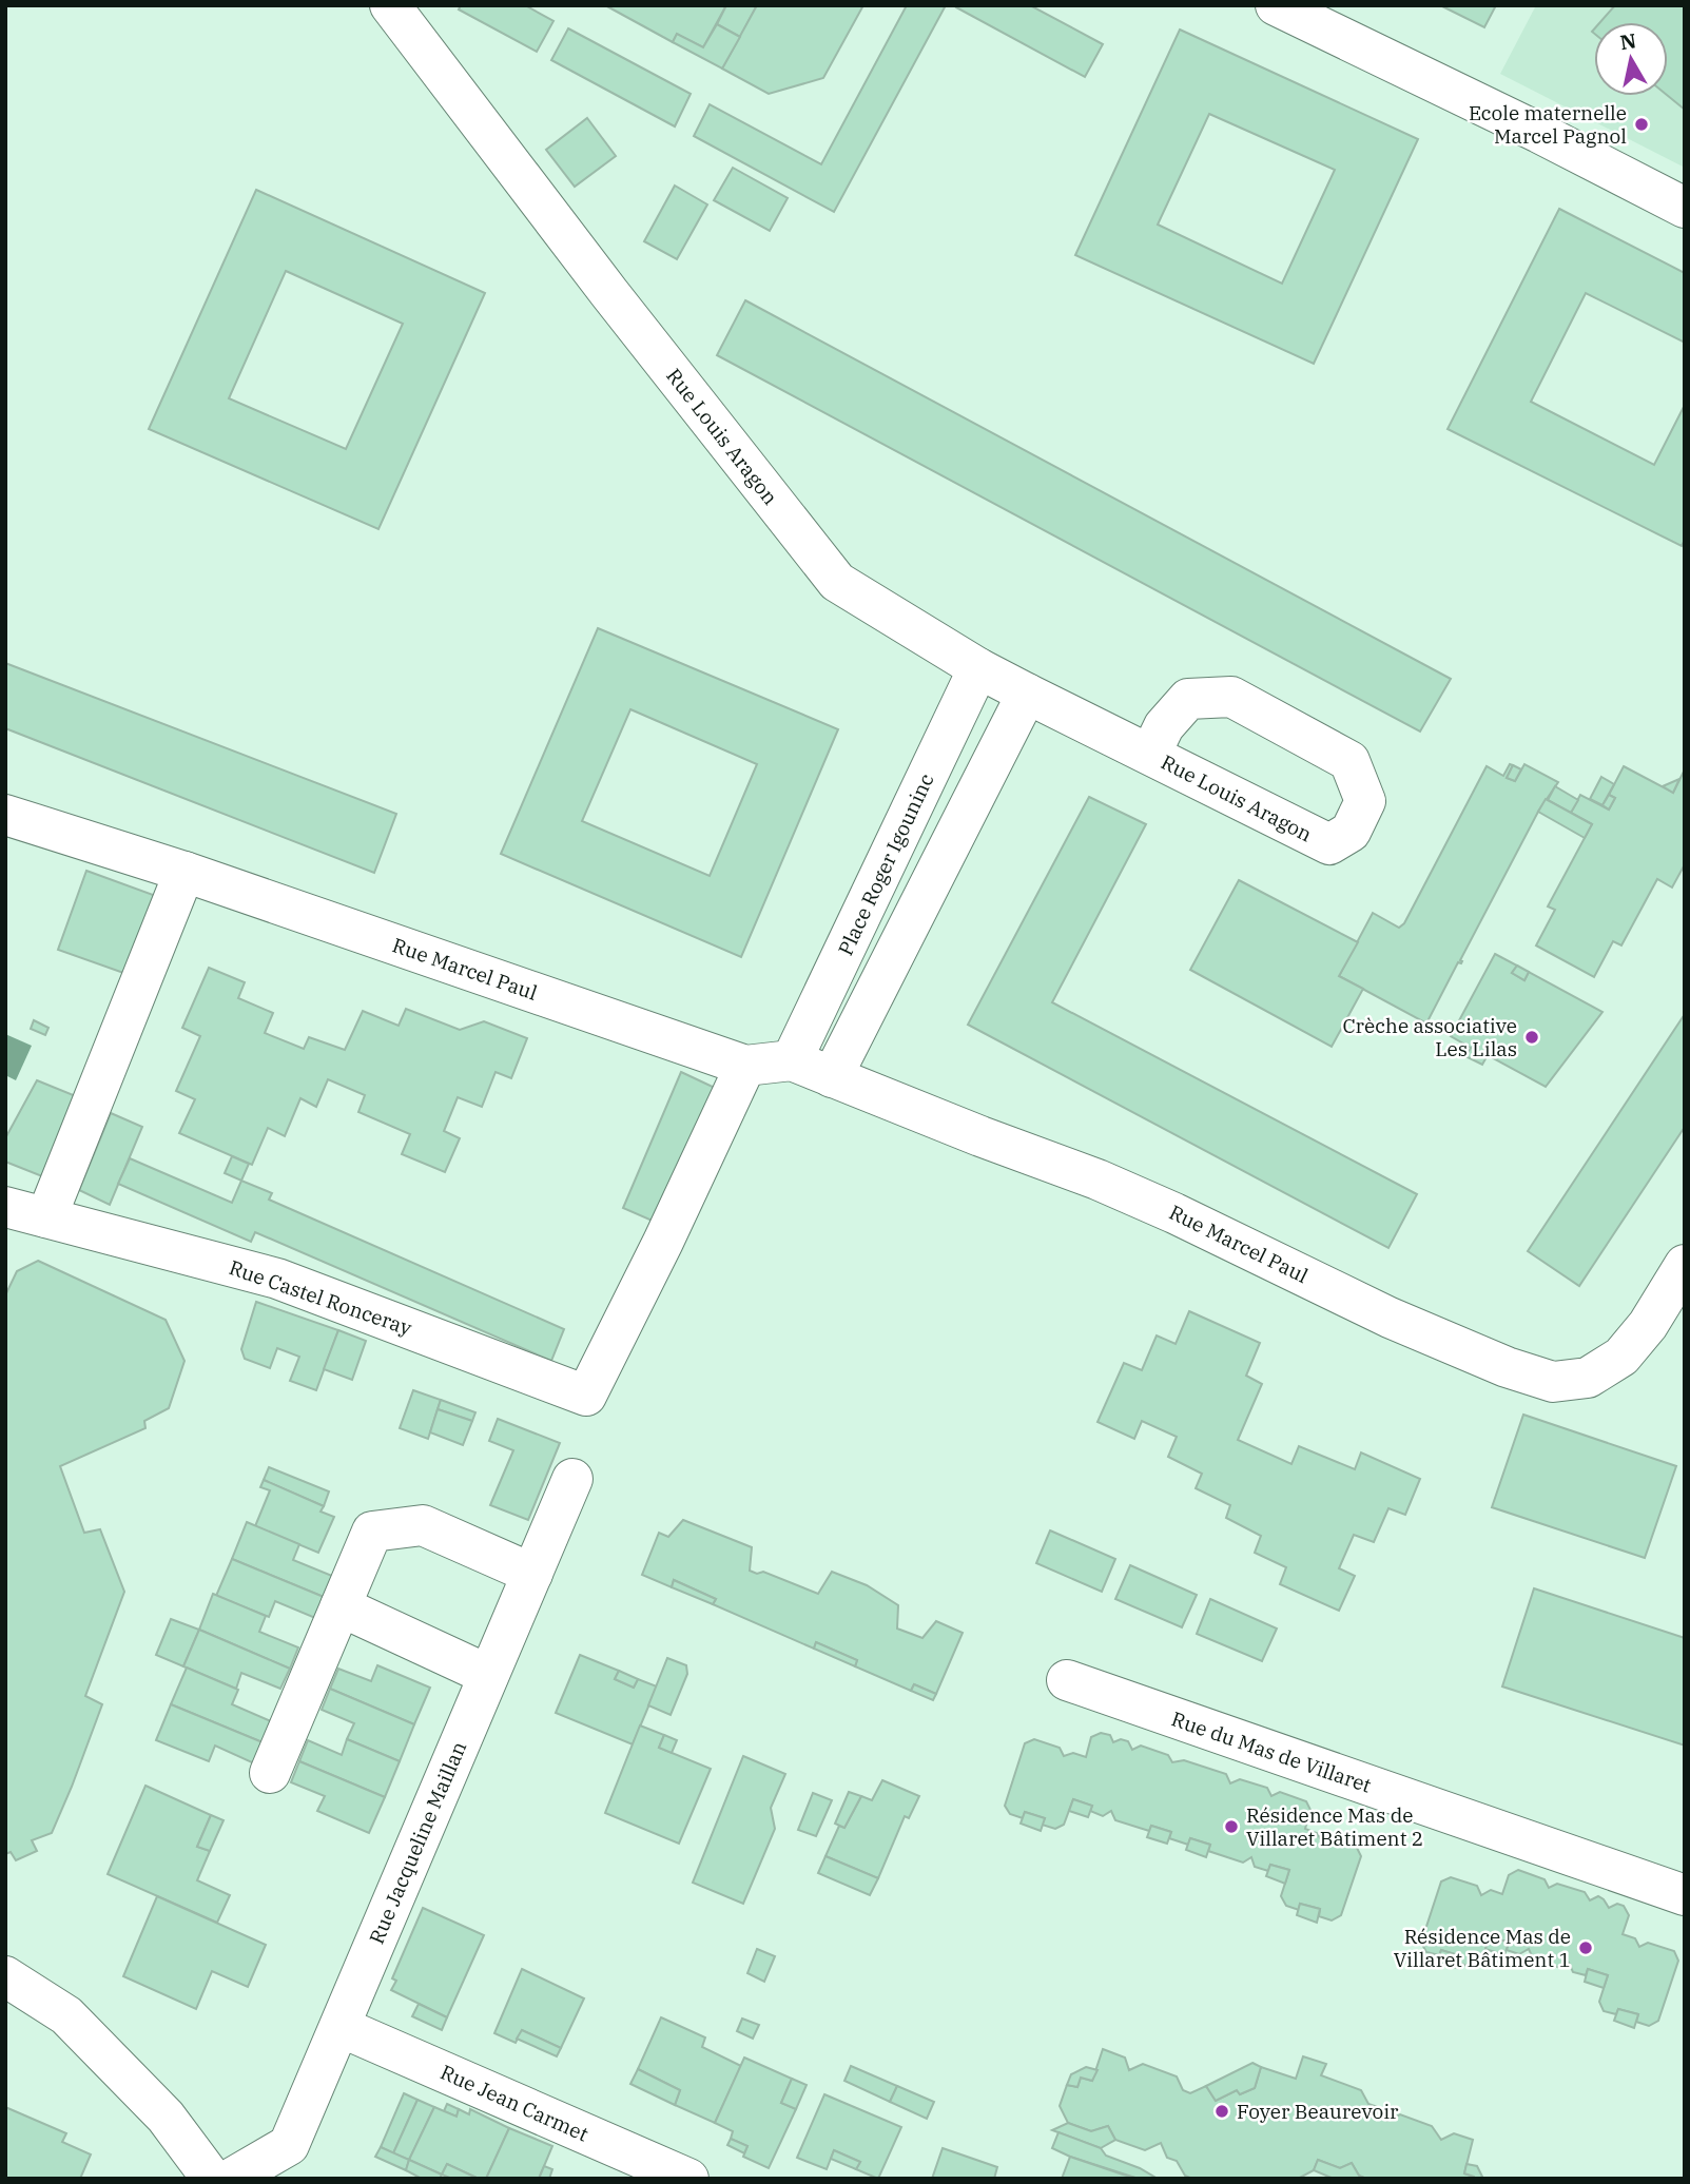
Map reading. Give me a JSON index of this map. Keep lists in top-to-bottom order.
{
  "streets": {
    "street": [
      "Rue Louis Aragon",
      "Place Roger Igouninc",
      "Rue Marcel Paul",
      "Rue Castel Ronceray",
      "Rue du Mas de Villaret",
      "Rue Jacqueline Maillan",
      "Rue Jean Carmet"
    ]
  },
  "crossings": [
    ["Rue Louis Aragon", "Place Roger Igouninc"],
    ["Place Roger Igouninc", "Rue Marcel Paul"],
    ["Rue Marcel Paul", "Rue Castel Ronceray"],
    ["Rue Jacqueline Maillan", "Rue Jean Carmet"]
  ],
  "places": [
    "Ecole maternelle Marcel Pagnol",
    "Crèche associative Les Lilas",
    "Résidence Mas de Villaret Bâtiment 2",
    "Résidence Mas de Villaret Bâtiment 1",
    "Foyer Beaurevoir"
  ],
  "north": "top"
}
